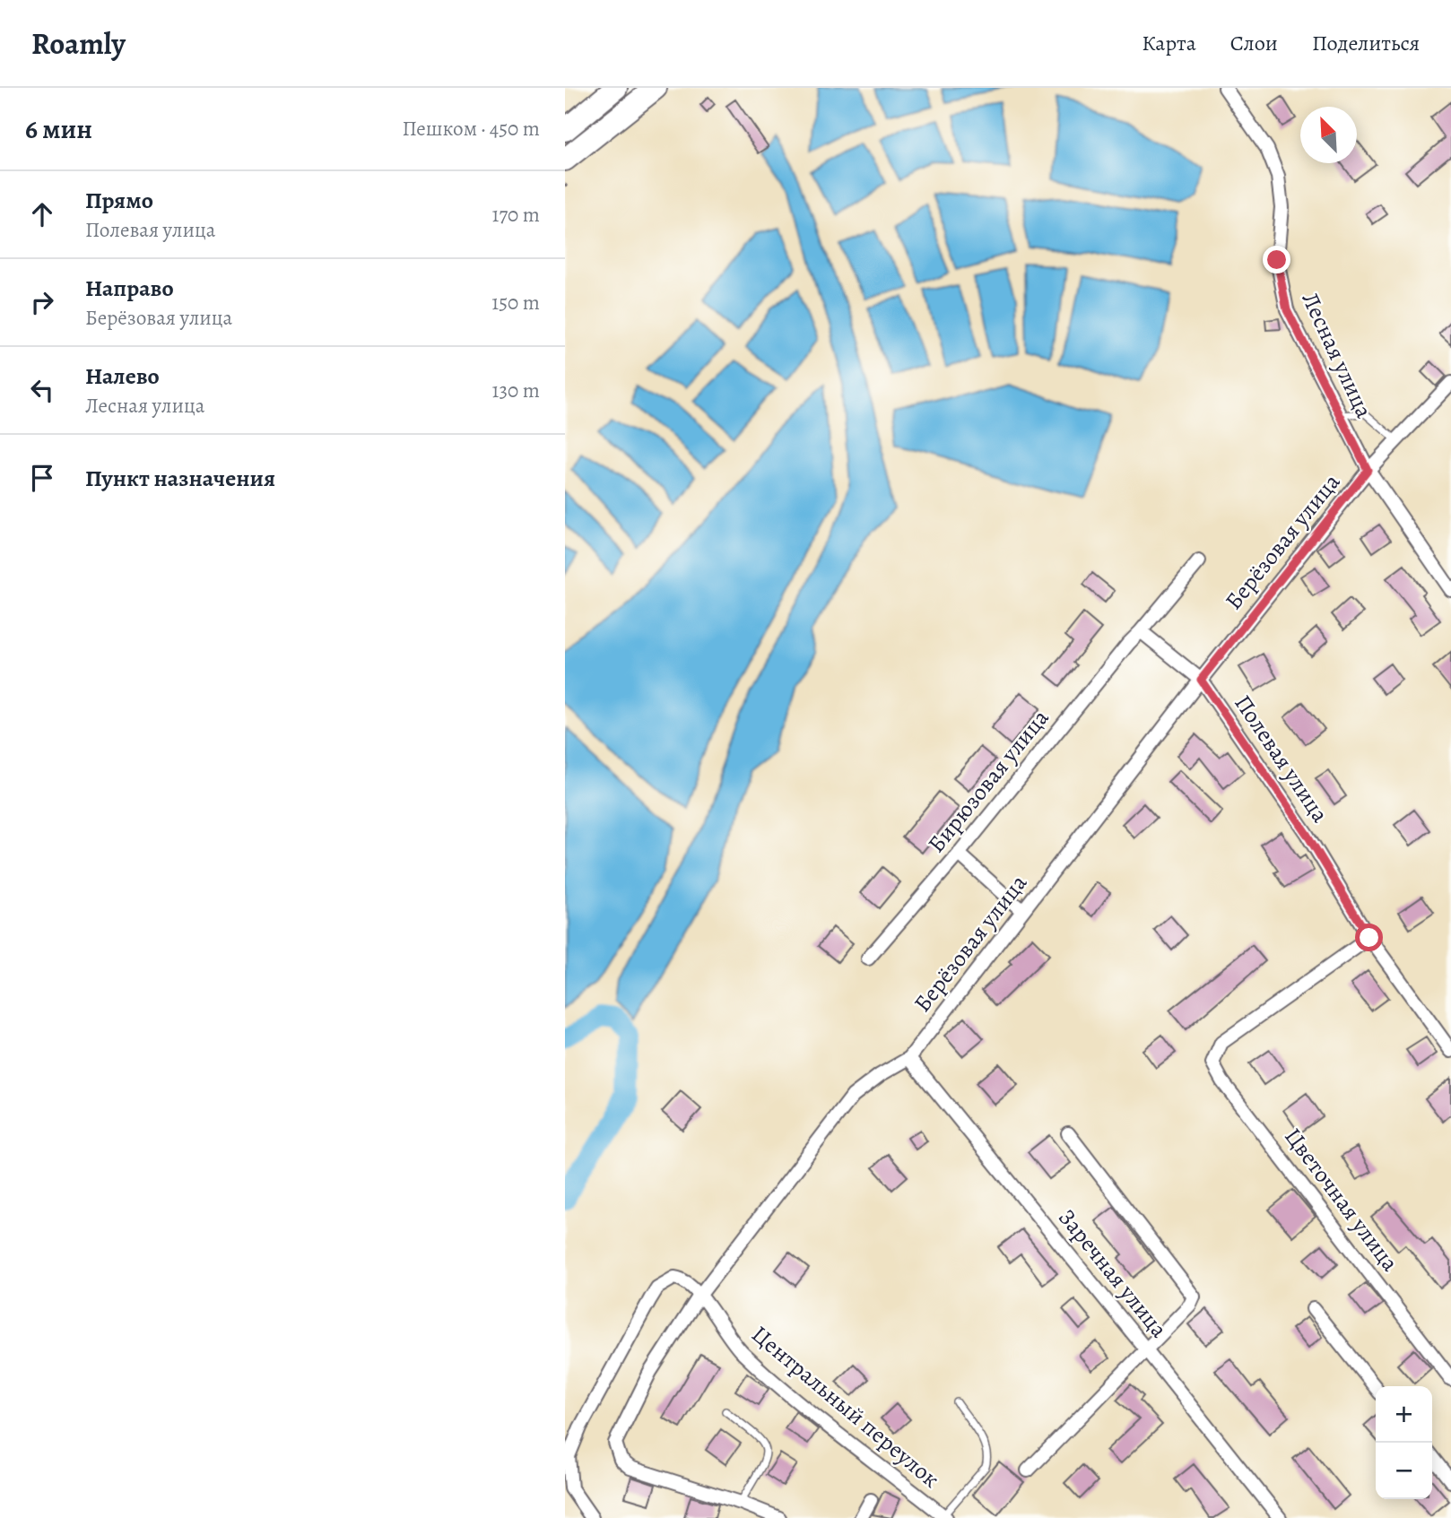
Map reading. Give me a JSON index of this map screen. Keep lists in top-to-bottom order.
{
  "streets": {
    "street": [
      "Лесная улица",
      "Берёзовая улица",
      "Полевая улица",
      "Бирюзовая улица",
      "Цветочная улица",
      "Заречная улица",
      "Центральный переулок"
    ]
  },
  "crossings": [
    ["Лесная улица", "Берёзовая улица"],
    ["Берёзовая улица", "Полевая улица"],
    ["Берёзовая улица", "Заречная улица"],
    ["Берёзовая улица", "Центральный переулок"],
    ["Полевая улица", "Цветочная улица"]
  ],
  "north": "top left",
  "page": {
    "header": "Roamly",
    "nav": ["Карта", "Слои", "Поделиться"],
    "heading": ["6 мин", "Пешком · 450 m"],
    "list": [
      ["Прямо", "Полевая улица", "170 m"],
      ["Направо", "Берёзовая улица", "150 m"],
      ["Налево", "Лесная улица", "130 m"],
      "Пункт назначения"
    ],
    "map_buttons": ["+", "−"]
  }
}
